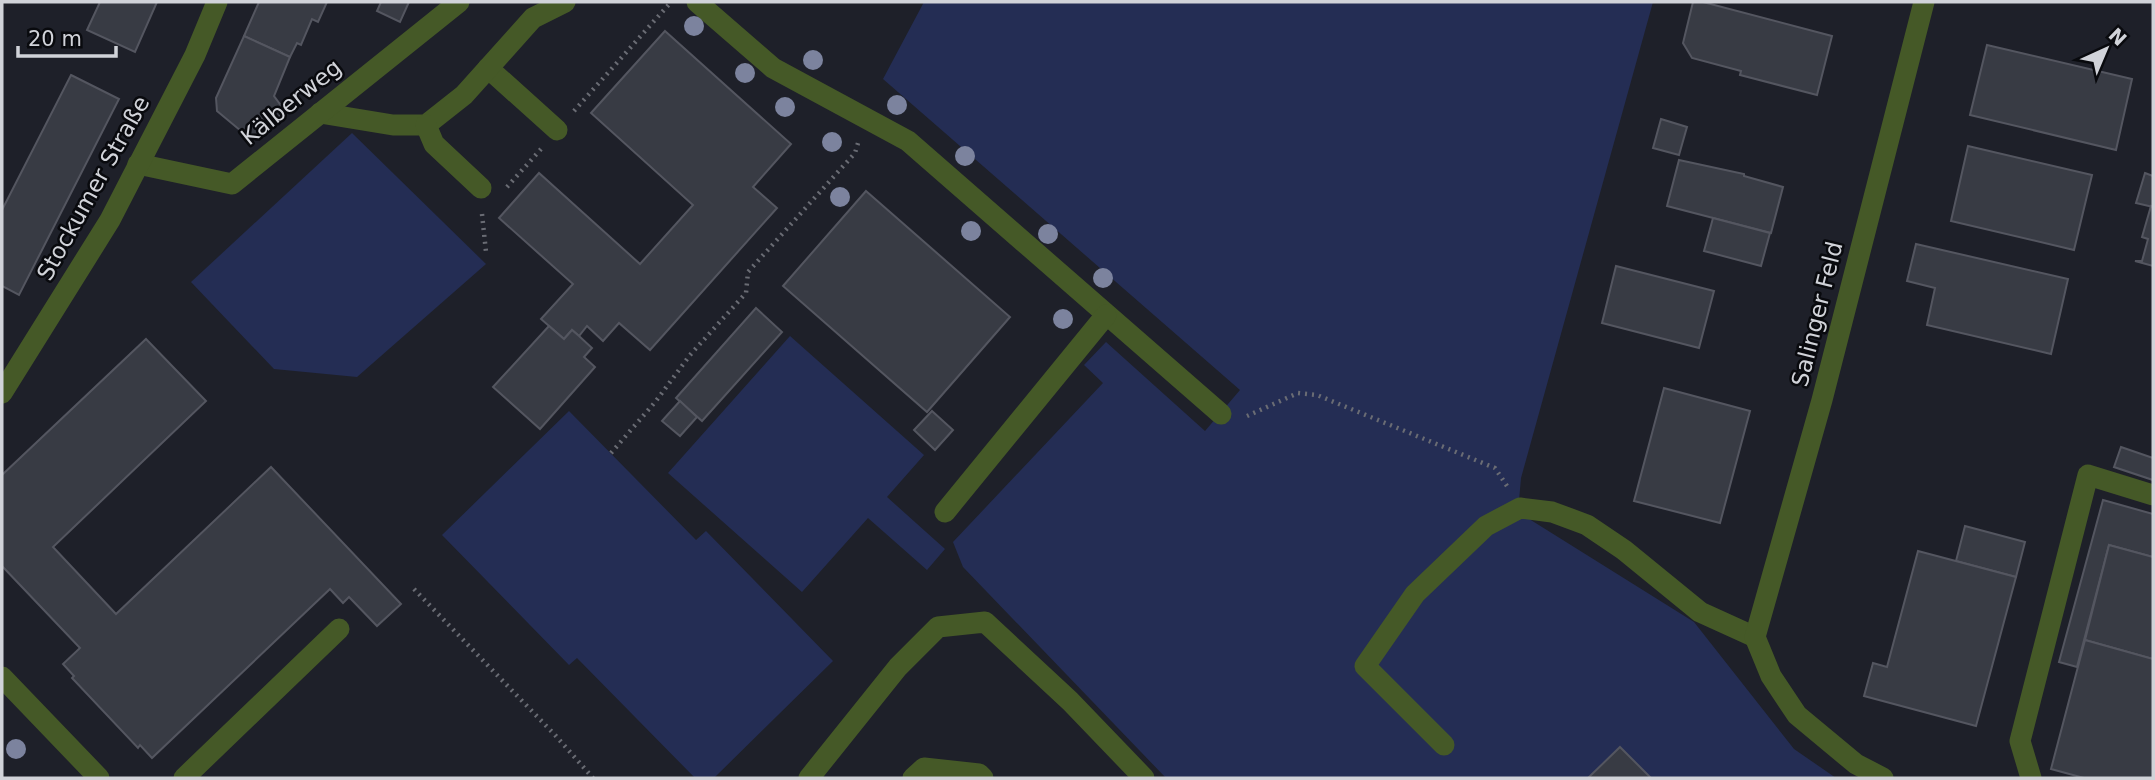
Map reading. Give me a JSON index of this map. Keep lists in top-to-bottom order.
{
  "streets": {
    "street": ["Kälberweg", "Stockumer Straße", "Salinger Feld"]
  },
  "crossings": [
    ["Kälberweg", "Stockumer Straße"]
  ],
  "scale_bar": "20 m",
  "north": "top right"
}
